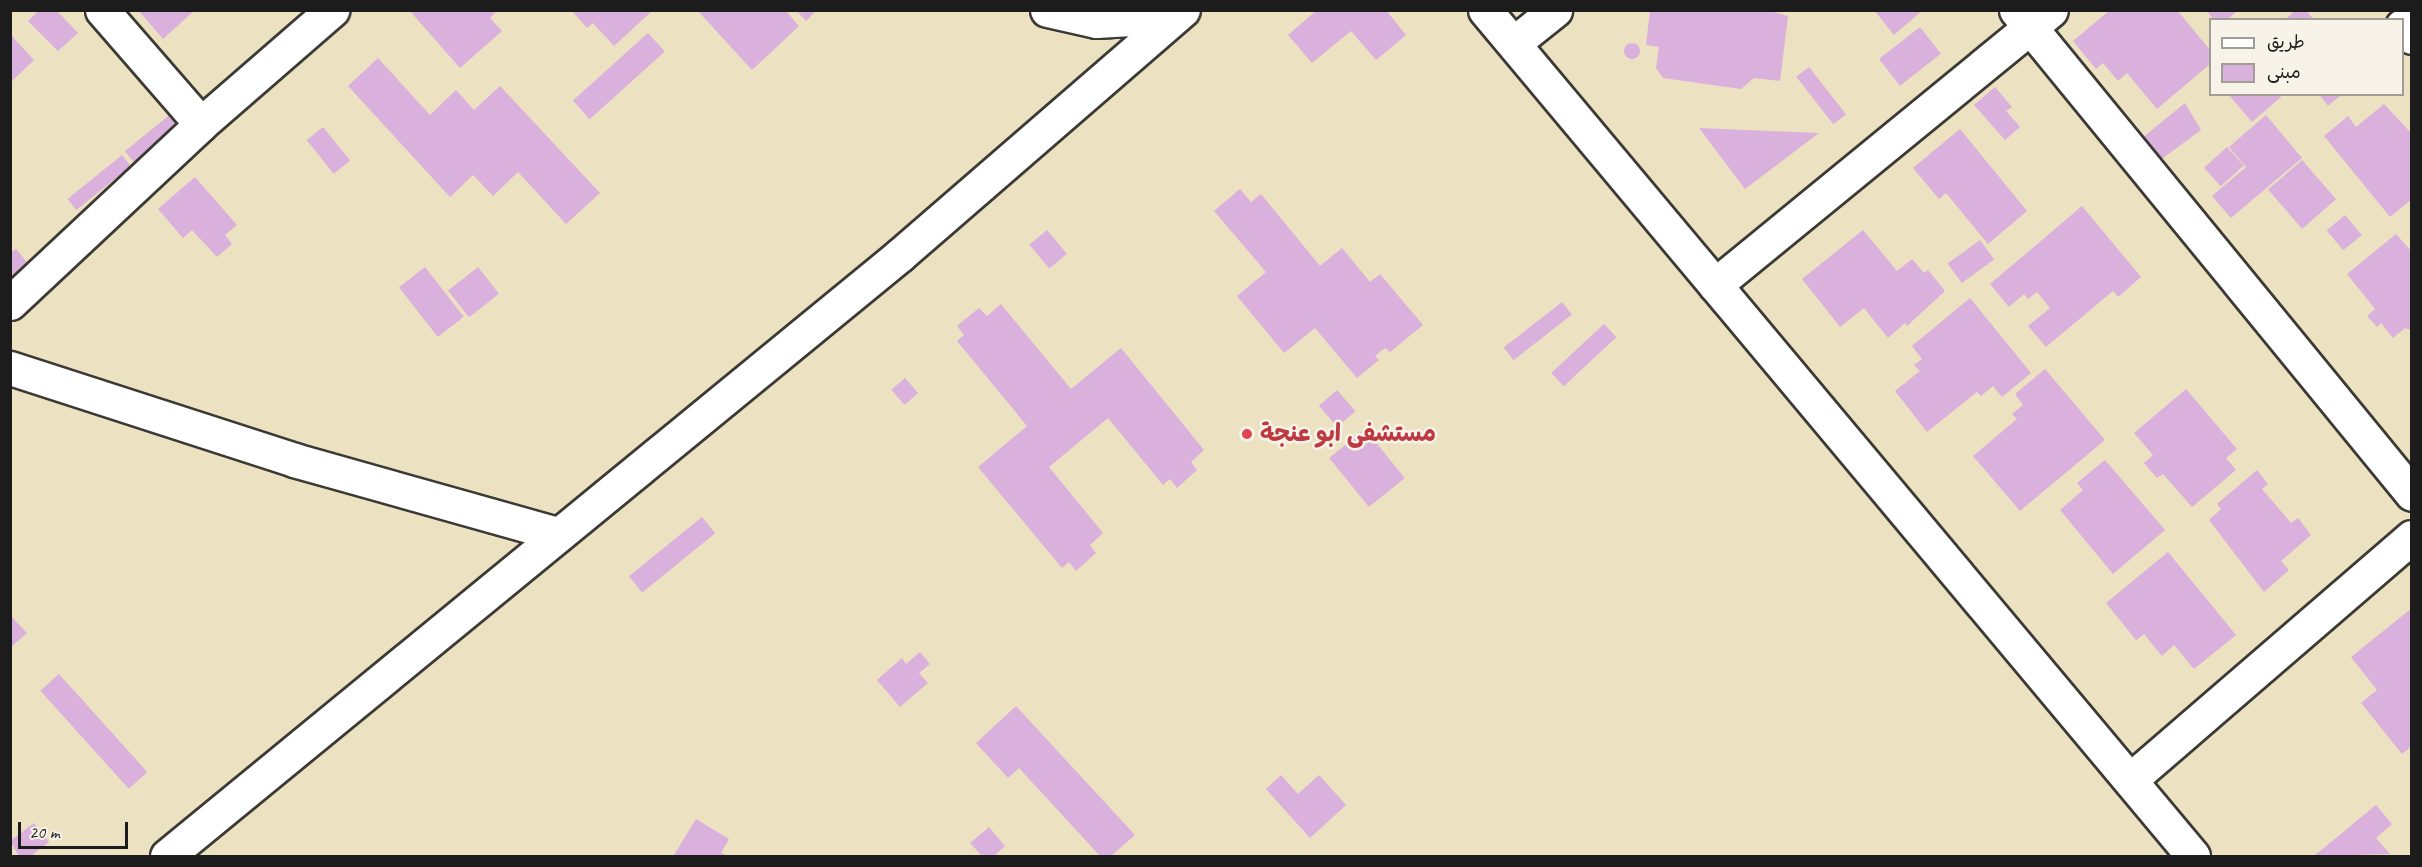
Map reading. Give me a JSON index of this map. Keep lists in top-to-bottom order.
{
  "places": ["مستشفى ابو عنجة"],
  "legend": ["طريق", "مبنى"],
  "scale_bar": "20 m"
}
